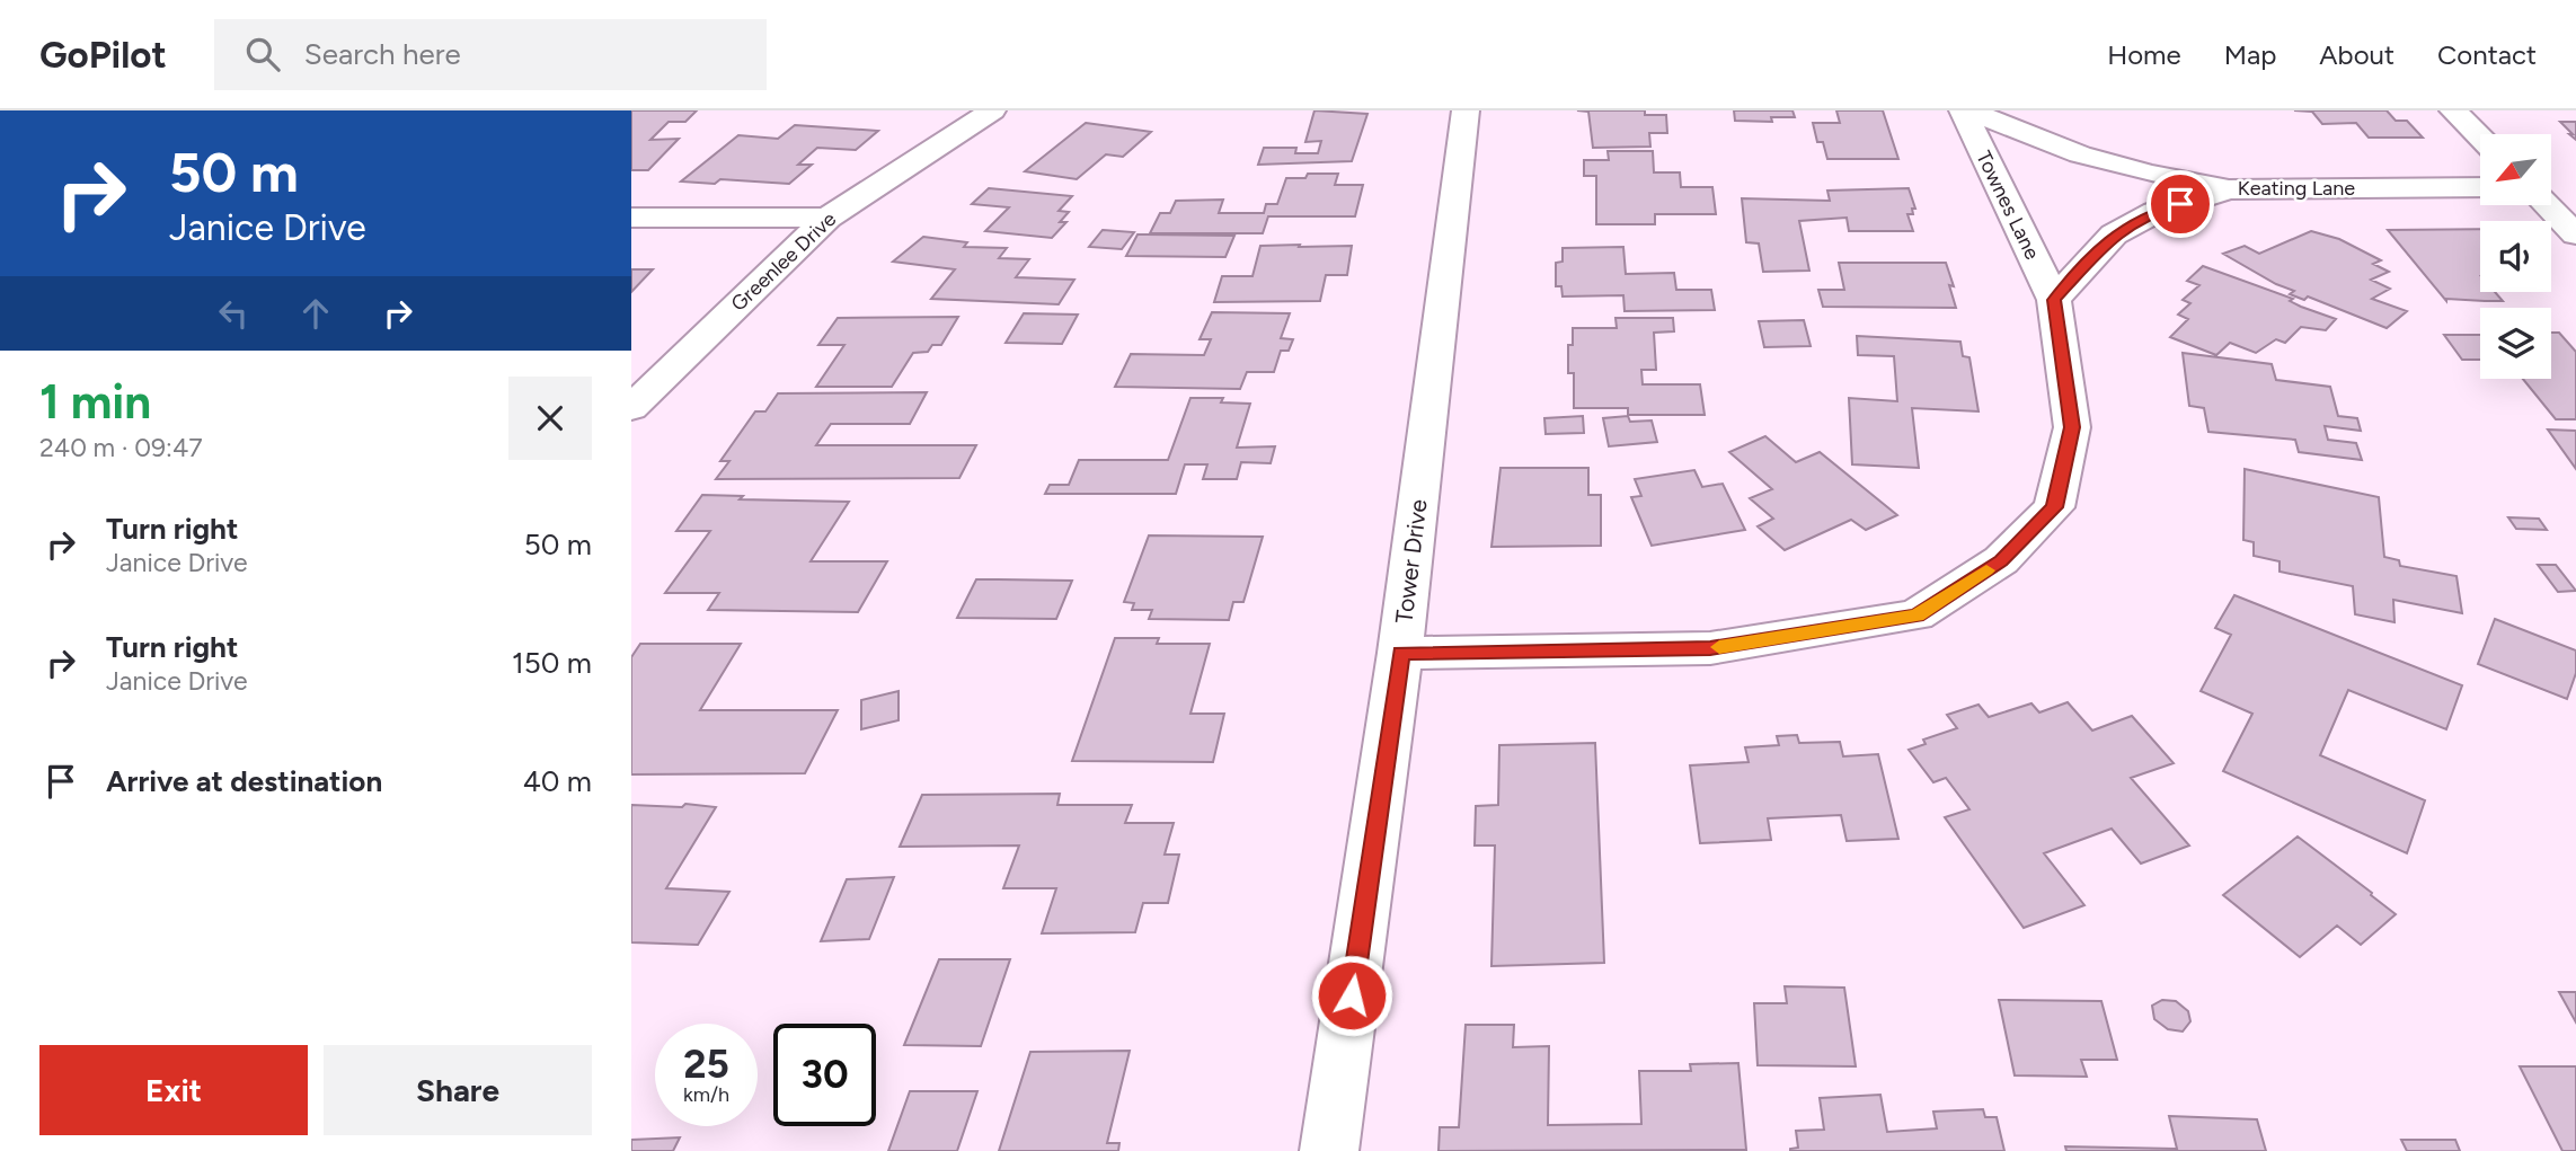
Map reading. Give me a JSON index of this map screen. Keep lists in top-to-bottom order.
{
  "streets": {
    "street": [
      "Keating Lane",
      "Townes Lane",
      "Greenlee Drive",
      "Tower Drive"
    ]
  },
  "crossings": [
    ["Keating Lane", "Townes Lane"],
    ["Townes Lane", "Tower Drive"]
  ],
  "north": "bottom left",
  "page": {
    "header": "GoPilot",
    "search": "Search here",
    "nav": [
      "Home",
      "Map",
      "About",
      "Contact"
    ],
    "turn": ["50 m", "Janice Drive"],
    "heading": ["1 min", "240 m · 09:47"],
    "list": [
      {
        "name": "Turn right",
        "note": "Janice Drive",
        "value": "50 m"
      },
      {
        "name": "Turn right",
        "note": "Janice Drive",
        "value": "150 m"
      },
      {
        "name": "Arrive at destination",
        "value": "40 m"
      }
    ],
    "speed": "25 km/h",
    "limit": "30",
    "buttons": ["Exit", "Share"]
  }
}
